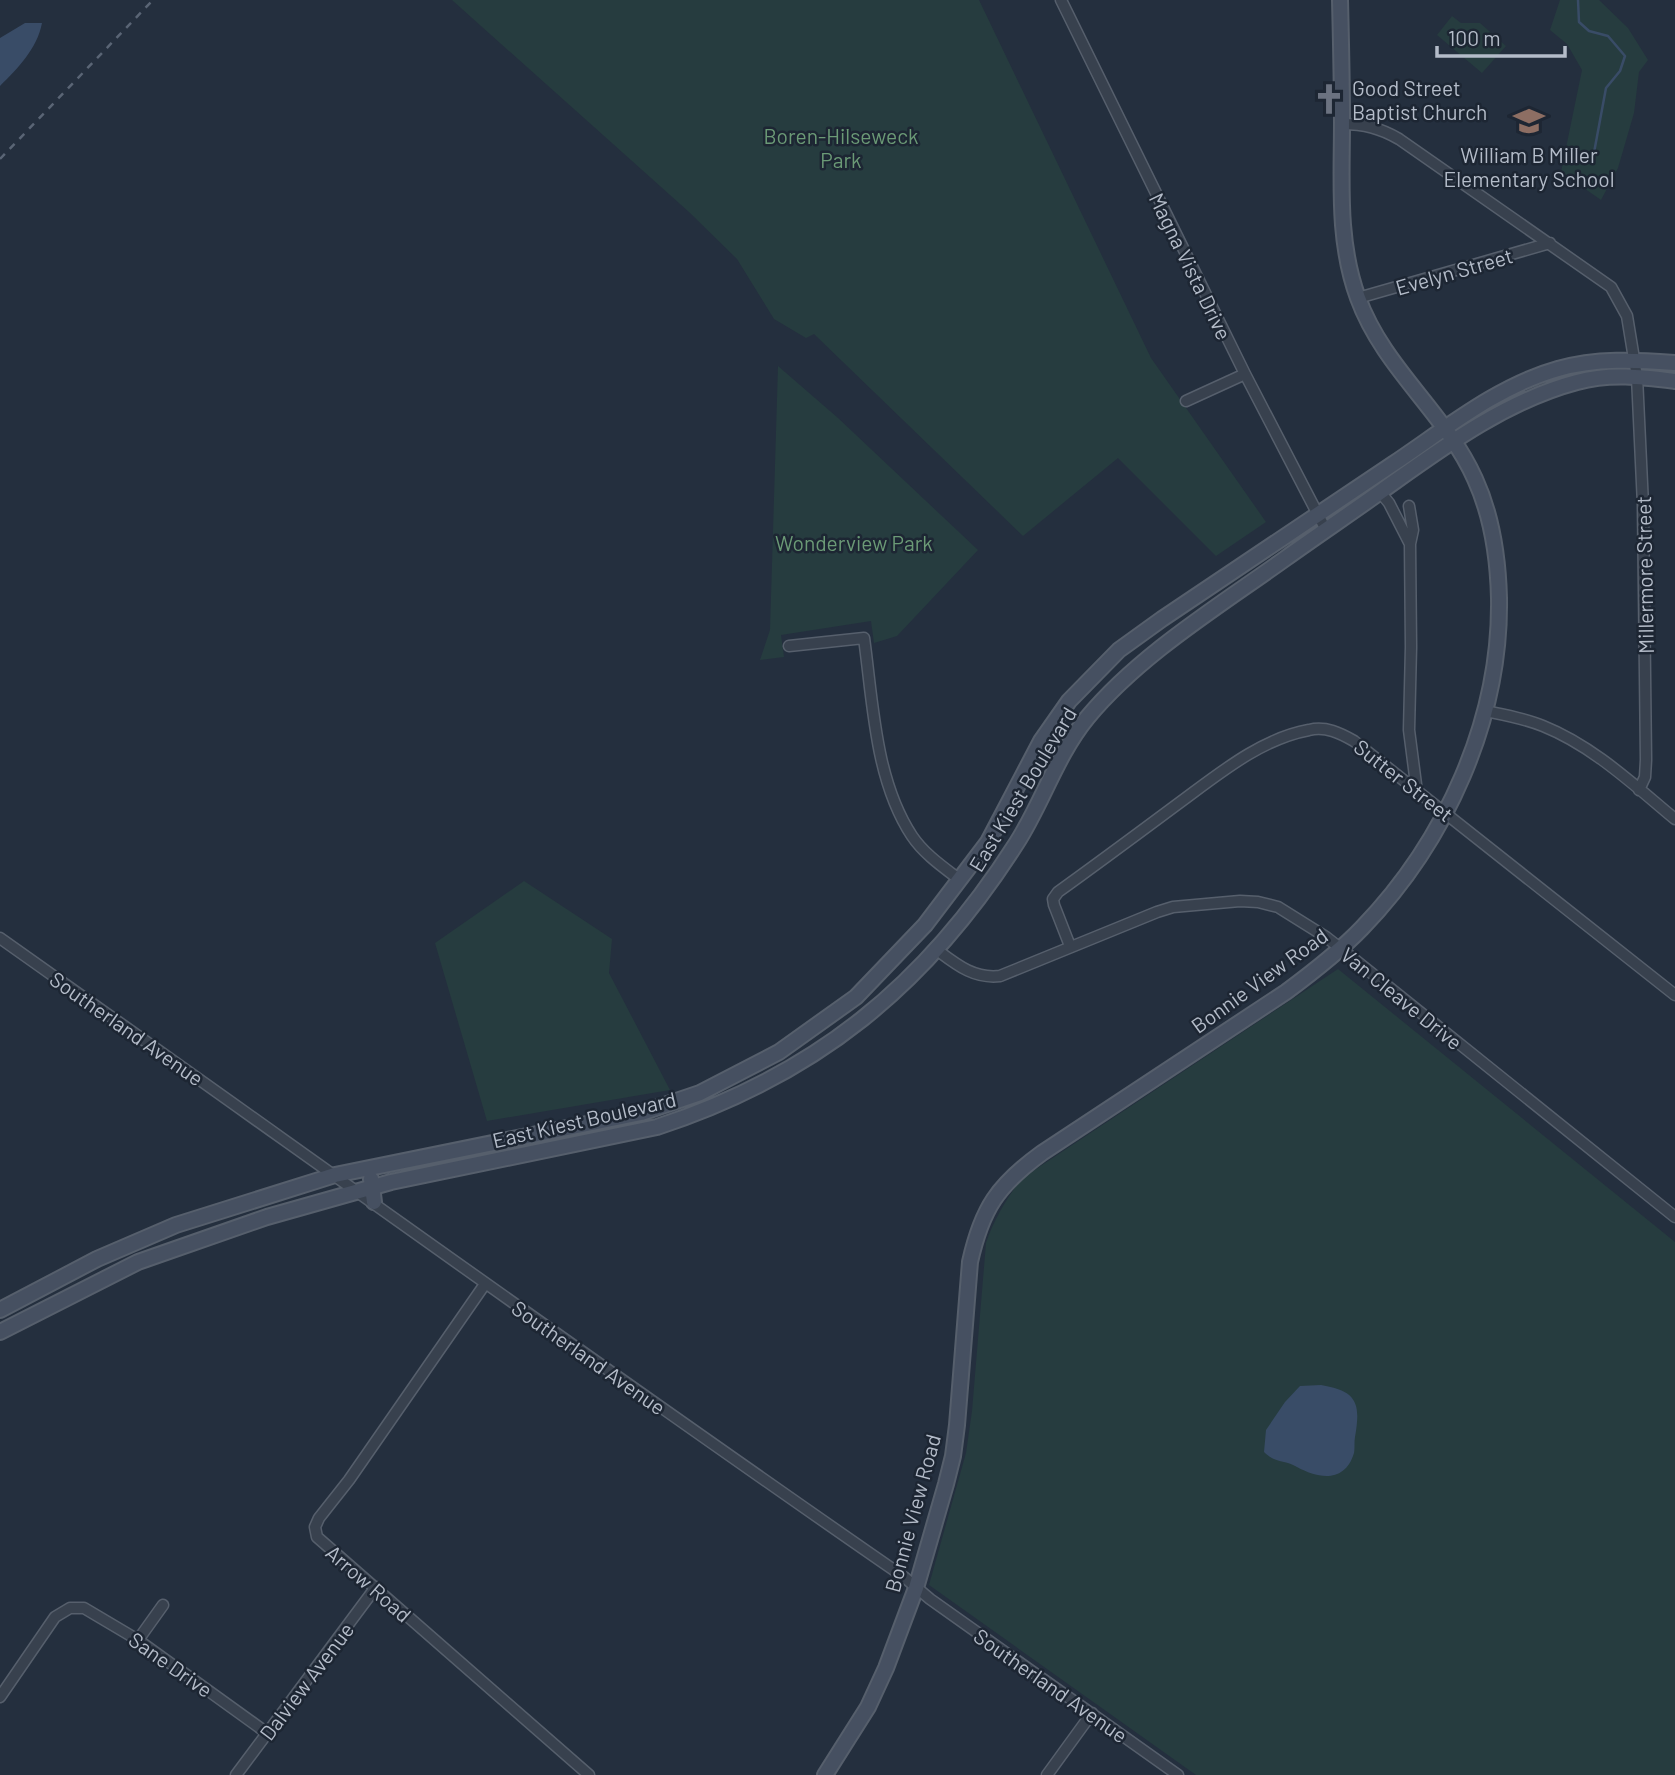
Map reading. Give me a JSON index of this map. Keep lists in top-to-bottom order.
{
  "streets": {
    "main road": ["East Kiest Boulevard", "Bonnie View Road"],
    "street": [
      "Magna Vista Drive",
      "Evelyn Street",
      "Millermore Street",
      "Sutter Street",
      "Van Cleave Drive",
      "Southerland Avenue",
      "Arrow Road",
      "Sane Drive",
      "Dalview Avenue"
    ]
  },
  "crossings": [
    ["Magna Vista Drive", "East Kiest Boulevard"],
    ["Evelyn Street", "Millermore Street"],
    ["Evelyn Street", "Bonnie View Road"],
    ["Millermore Street", "East Kiest Boulevard"],
    ["Millermore Street", "Bonnie View Road"],
    ["Sutter Street", "Bonnie View Road"],
    ["Sutter Street", "Van Cleave Drive"],
    ["East Kiest Boulevard", "Bonnie View Road"],
    ["East Kiest Boulevard", "Van Cleave Drive"],
    ["East Kiest Boulevard", "Southerland Avenue"],
    ["Bonnie View Road", "Van Cleave Drive"],
    ["Bonnie View Road", "Southerland Avenue"],
    ["Southerland Avenue", "Arrow Road"],
    ["Arrow Road", "Dalview Avenue"],
    ["Sane Drive", "Dalview Avenue"]
  ],
  "parks": ["Boren-Hilseweck Park", "Wonderview Park"],
  "places": {
    "church": ["Good Street Baptist Church"],
    "school or university": ["William B Miller Elementary School"]
  },
  "scale_bar": "100 m"
}
